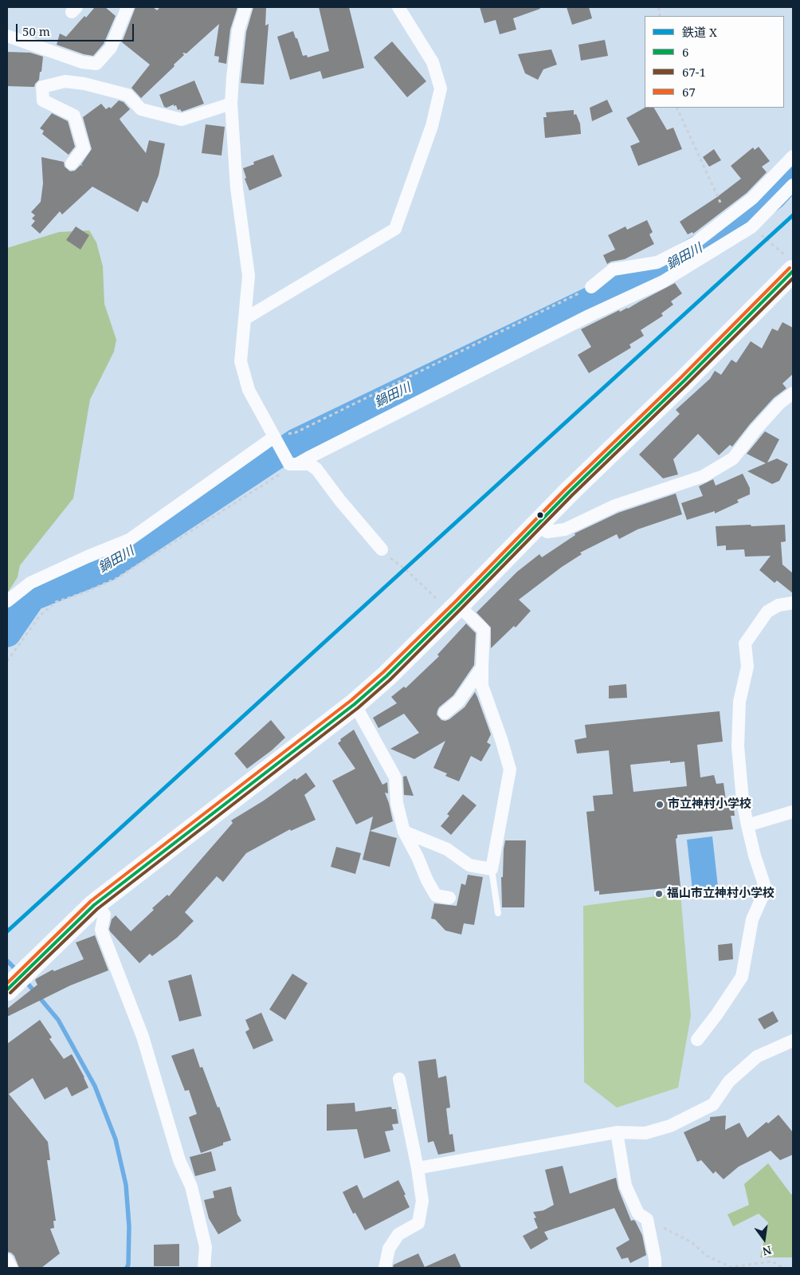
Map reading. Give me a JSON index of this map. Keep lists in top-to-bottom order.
{
  "water": ["鍋田川"],
  "places": ["市立神村小学校", "福山市立神村小学校"],
  "lines": [
    "rail line X",
    "transit line 67",
    "transit line 6",
    "transit line 67-1"
  ],
  "legend": [
    "鉄道 X",
    "6",
    "67-1",
    "67"
  ],
  "scale_bar": "50 m",
  "north": "bottom"
}
